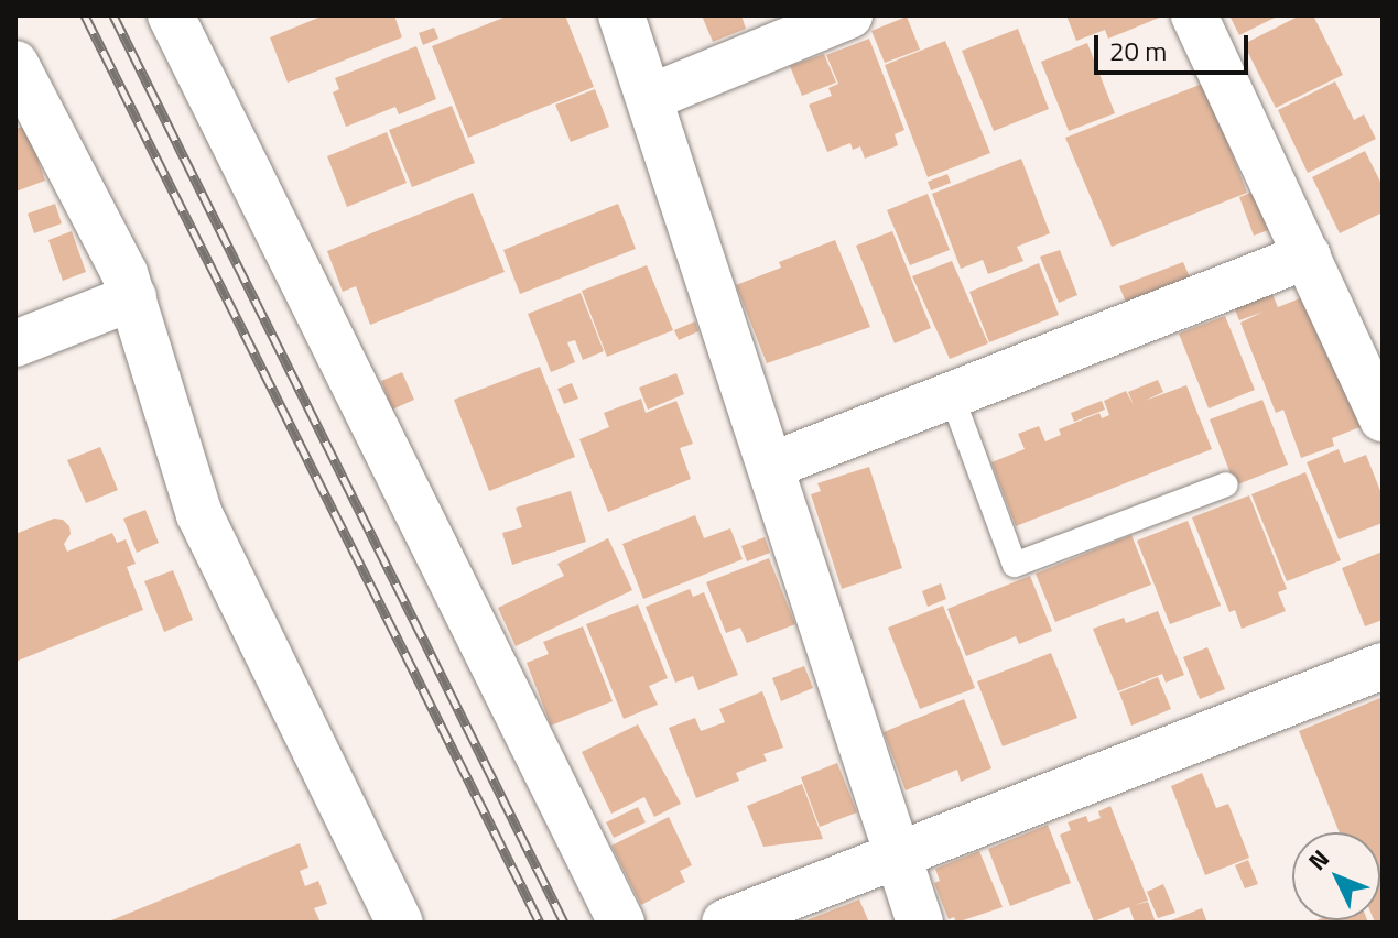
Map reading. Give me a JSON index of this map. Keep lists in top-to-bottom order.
{
  "scale_bar": "20 m",
  "north": "top left"
}
